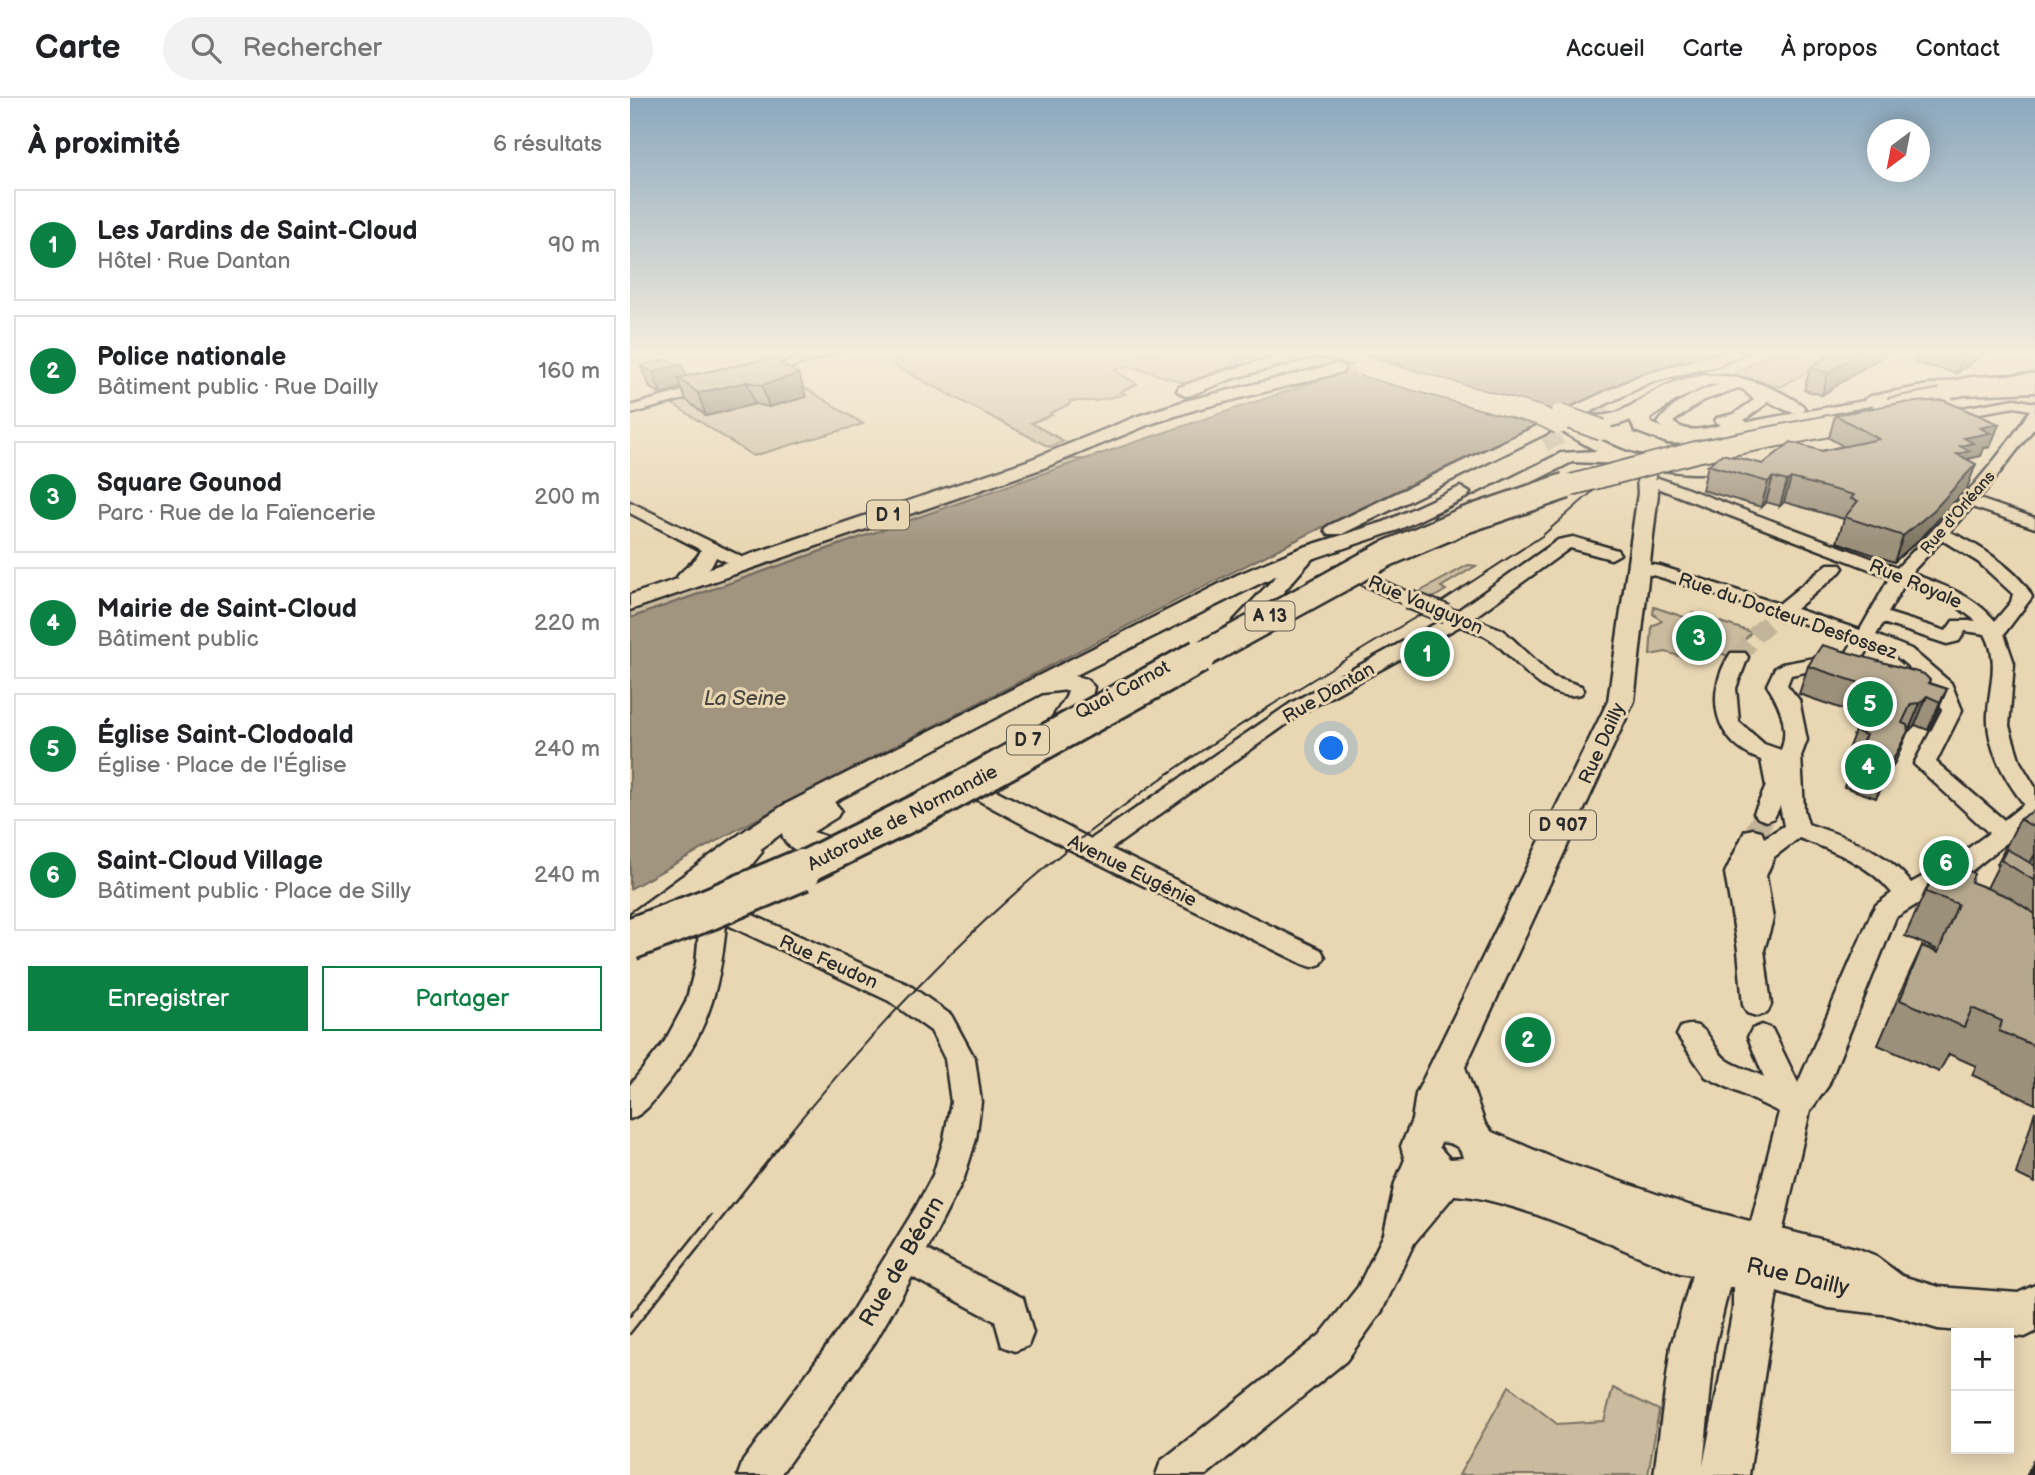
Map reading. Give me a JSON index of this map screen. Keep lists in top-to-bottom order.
{
  "streets": {
    "highway": ["A 13", "Autoroute de Normandie"],
    "main road": [
      "D 1",
      "Quai Carnot",
      "D 7",
      "Rue Dailly",
      "D 907"
    ],
    "street": [
      "Rue d'Orléans",
      "Rue Royale",
      "Rue Vauguyon",
      "Rue du Docteur Desfossez",
      "Rue Dantan",
      "Avenue Eugénie",
      "Rue Feudon",
      "Rue de Béarn"
    ]
  },
  "crossings": [
    ["Rue d'Orléans", "Rue Royale"],
    ["Rue d'Orléans", "Rue du Docteur Desfossez"],
    ["Rue Royale", "Rue Dailly"],
    ["Rue Vauguyon", "Quai Carnot"],
    ["Rue Vauguyon", "Rue Dantan"],
    ["Rue du Docteur Desfossez", "Rue Dailly"],
    ["Quai Carnot", "D 7"],
    ["Quai Carnot", "Autoroute de Normandie"],
    ["Quai Carnot", "Avenue Eugénie"],
    ["Quai Carnot", "Rue Feudon"],
    ["Rue Dantan", "Avenue Eugénie"],
    ["Rue Feudon", "Rue de Béarn"]
  ],
  "water": ["La Seine"],
  "north": "bottom left",
  "page": {
    "header": "Carte",
    "search": "Rechercher",
    "nav": [
      "Accueil",
      "Carte",
      "À propos",
      "Contact"
    ],
    "heading": ["À proximité", "6 résultats"],
    "list": [
      {
        "mark": "1",
        "name": "Les Jardins de Saint-Cloud",
        "note": "Hôtel · Rue Dantan",
        "value": "90 m"
      },
      {
        "mark": "2",
        "name": "Police nationale",
        "note": "Bâtiment public · Rue Dailly",
        "value": "160 m"
      },
      {
        "mark": "3",
        "name": "Square Gounod",
        "note": "Parc · Rue de la Faïencerie",
        "value": "200 m"
      },
      {
        "mark": "4",
        "name": "Mairie de Saint-Cloud",
        "note": "Bâtiment public",
        "value": "220 m"
      },
      {
        "mark": "5",
        "name": "Église Saint-Clodoald",
        "note": "Église · Place de l'Église",
        "value": "240 m"
      },
      {
        "mark": "6",
        "name": "Saint-Cloud Village",
        "note": "Bâtiment public · Place de Silly",
        "value": "240 m"
      }
    ],
    "pins": [
      "3",
      "1",
      "5",
      "4",
      "6",
      "2"
    ],
    "buttons": ["Enregistrer", "Partager"],
    "map_buttons": ["+", "−"]
  }
}
